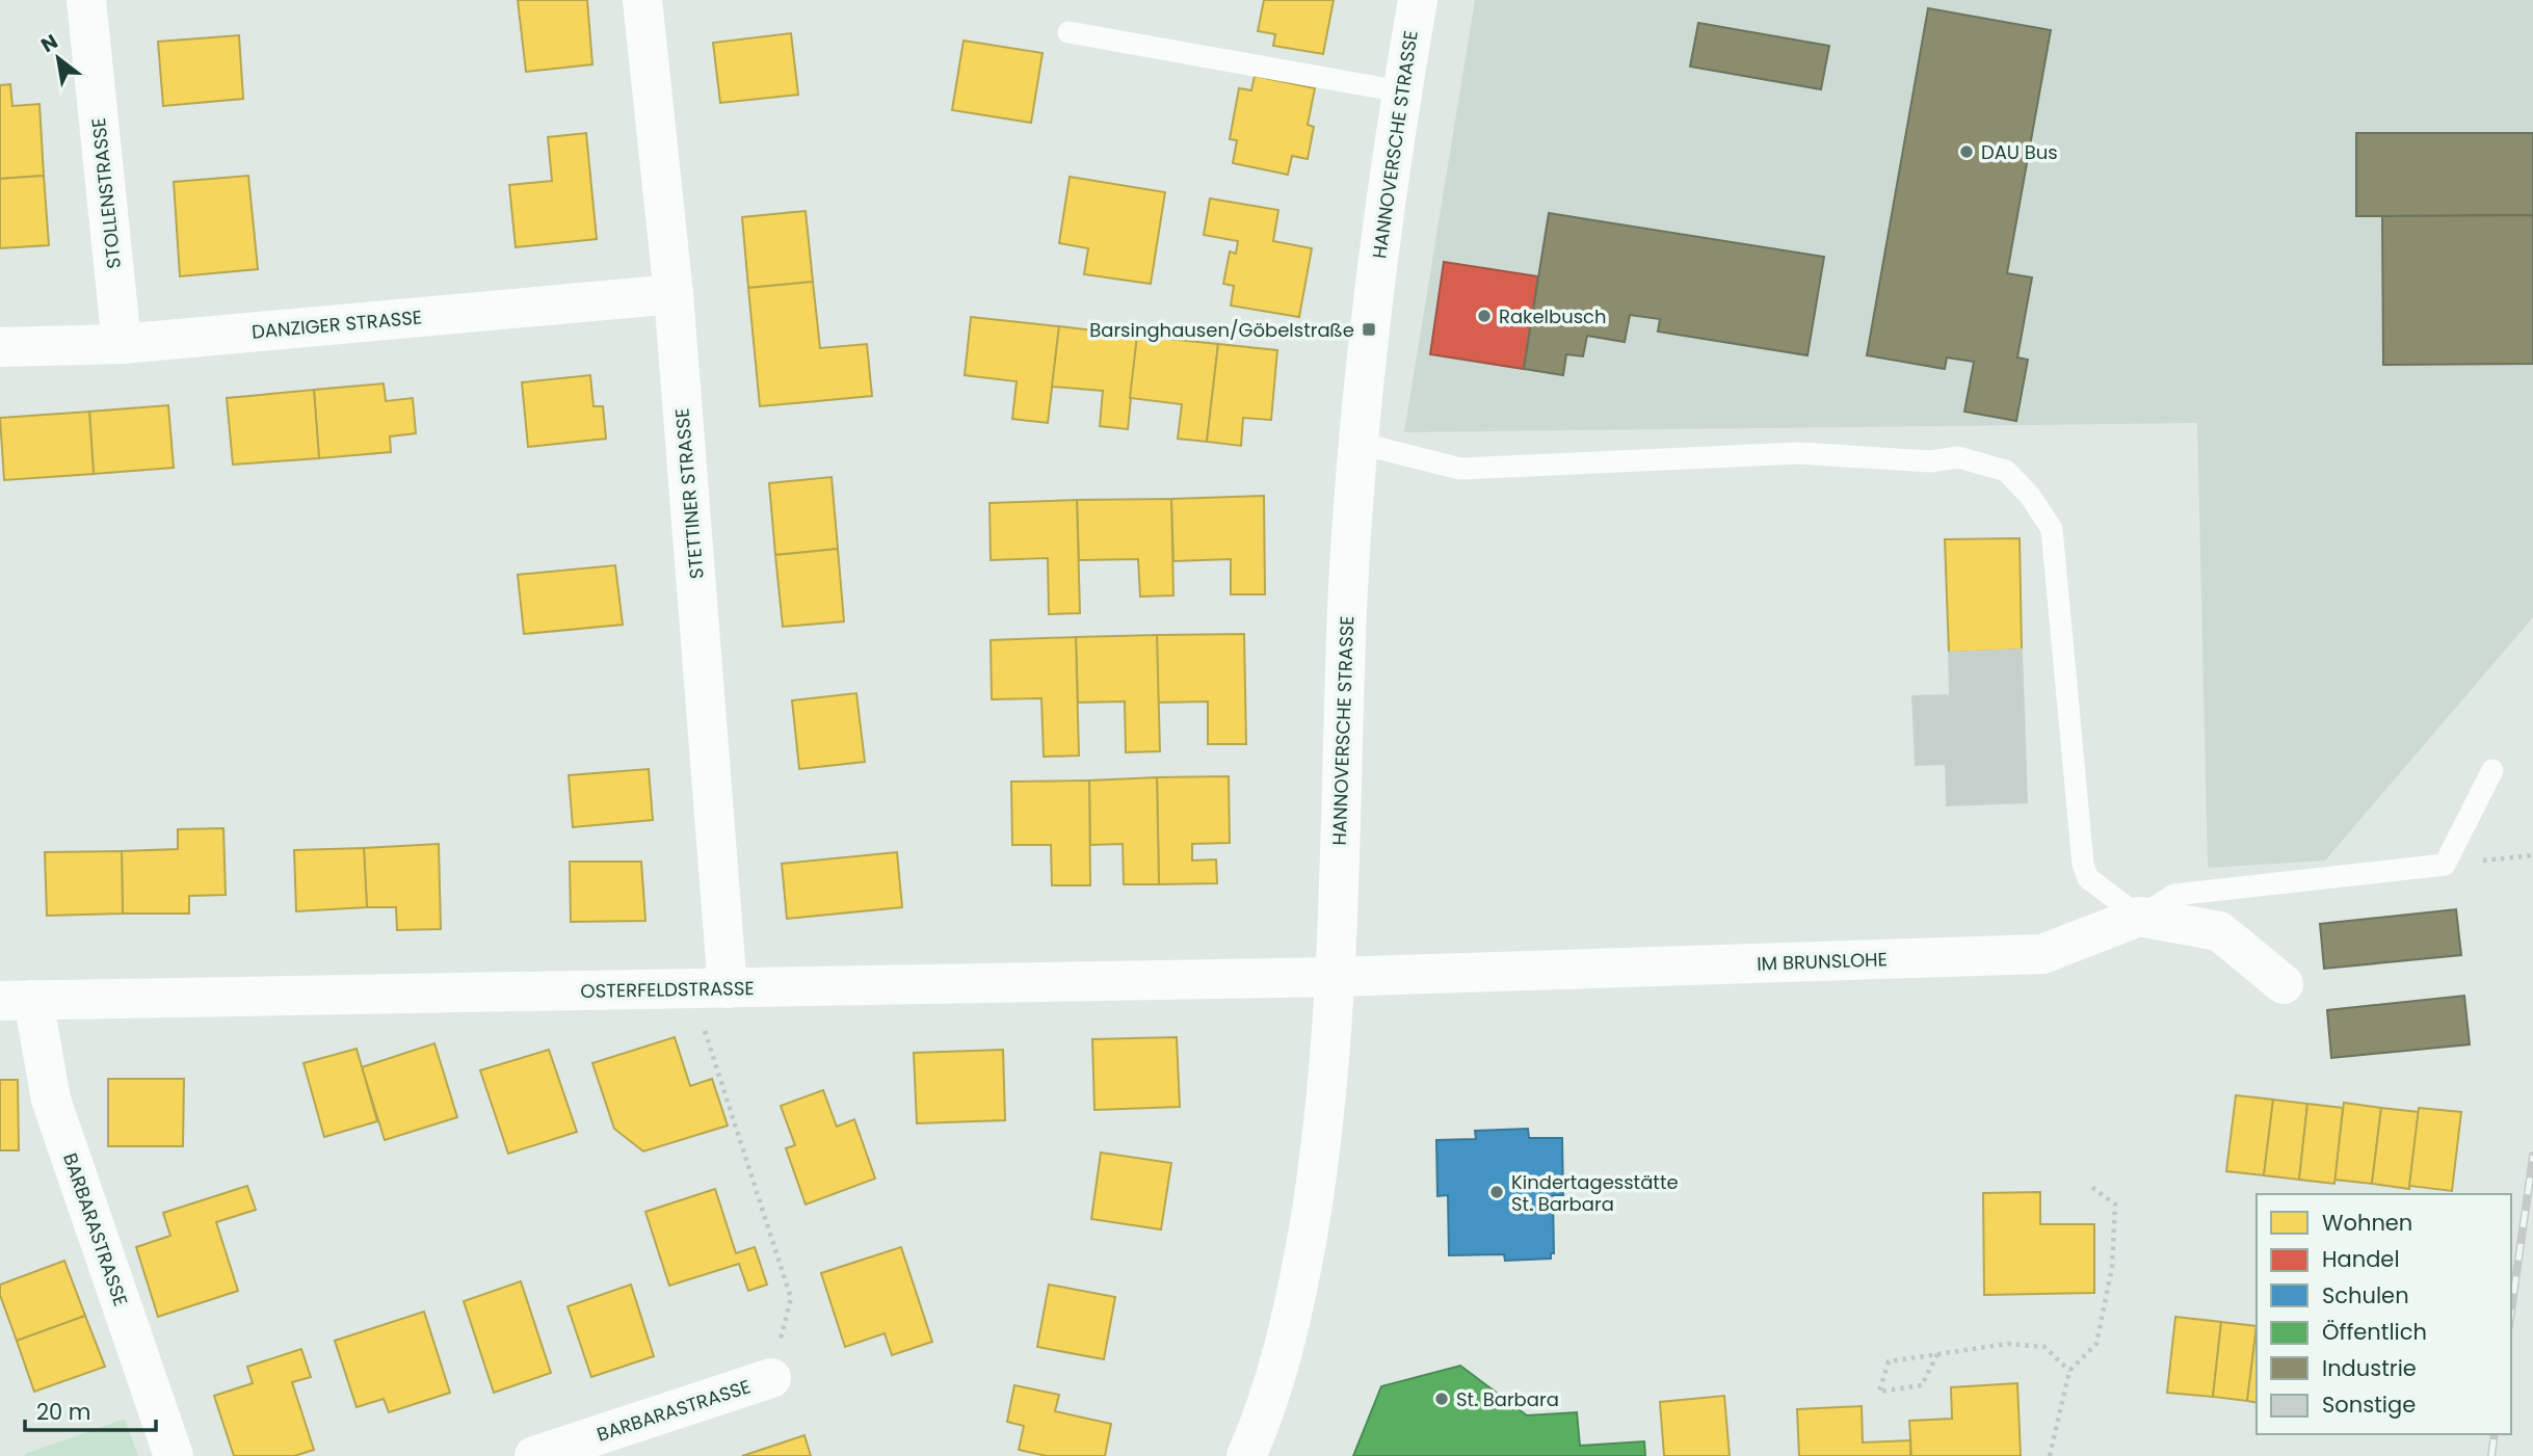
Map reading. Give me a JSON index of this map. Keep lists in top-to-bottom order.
{
  "streets": {
    "street": [
      "HANNOVERSCHE STRASSE",
      "STOLLENSTRASSE",
      "DANZIGER STRASSE",
      "STETTINER STRASSE",
      "IM BRUNSLOHE",
      "OSTERFELDSTRASSE",
      "BARBARASTRASSE"
    ]
  },
  "crossings": [
    ["HANNOVERSCHE STRASSE", "IM BRUNSLOHE"],
    ["HANNOVERSCHE STRASSE", "OSTERFELDSTRASSE"],
    ["STOLLENSTRASSE", "DANZIGER STRASSE"],
    ["DANZIGER STRASSE", "STETTINER STRASSE"],
    ["STETTINER STRASSE", "OSTERFELDSTRASSE"],
    ["IM BRUNSLOHE", "OSTERFELDSTRASSE"],
    ["OSTERFELDSTRASSE", "BARBARASTRASSE"]
  ],
  "places": {
    "other": [
      "DAU Bus",
      "Rakelbusch",
      "Kindertagesstätte St. Barbara",
      "St. Barbara"
    ],
    "transit": ["Barsinghausen/Göbelstraße"]
  },
  "legend": [
    "Wohnen",
    "Handel",
    "Schulen",
    "Öffentlich",
    "Industrie",
    "Sonstige"
  ],
  "scale_bar": "20 m",
  "north": "top left"
}
